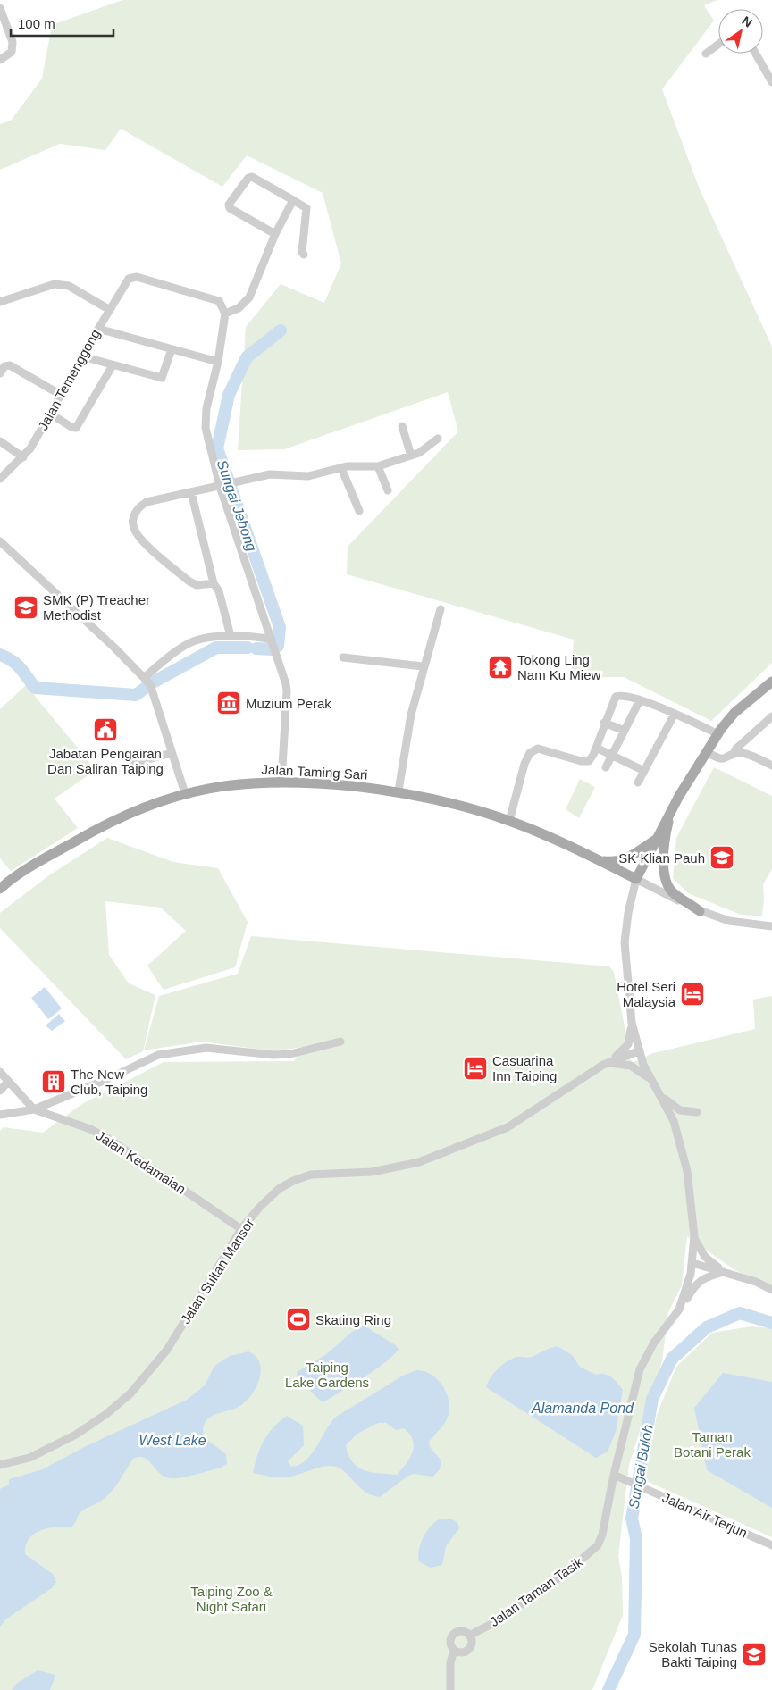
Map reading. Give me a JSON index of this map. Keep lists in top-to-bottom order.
{
  "streets": {
    "main road": ["Jalan Taming Sari"],
    "street": [
      "Jalan Temenggong",
      "Jalan Kedamaian",
      "Jalan Sultan Mansor",
      "Jalan Air Terjun",
      "Jalan Taman Tasik"
    ]
  },
  "crossings": [
    ["Jalan Taming Sari", "Jalan Taman Tasik"],
    ["Jalan Kedamaian", "Jalan Sultan Mansor"],
    ["Jalan Air Terjun", "Jalan Taman Tasik"]
  ],
  "water": [
    "Sungai Jebong",
    "Alamanda Pond",
    "West Lake",
    "Sungai Buloh"
  ],
  "parks": ["Taiping Lake Gardens", "Taman Botani Perak", "Taiping Zoo & Night Safari"],
  "places": {
    "school or university": ["SMK (P) Treacher Methodist", "SK Klian Pauh", "Sekolah Tunas Bakti Taiping"],
    "temple": ["Tokong Ling Nam Ku Miew"],
    "museum": ["Muzium Perak"],
    "public building": ["Jabatan Pengairan Dan Saliran Taiping"],
    "hotel": ["Hotel Seri Malaysia", "Casuarina Inn Taiping"],
    "building": ["The New Club, Taiping"],
    "sports": ["Skating Ring"]
  },
  "scale_bar": "100 m",
  "north": "top right"
}
